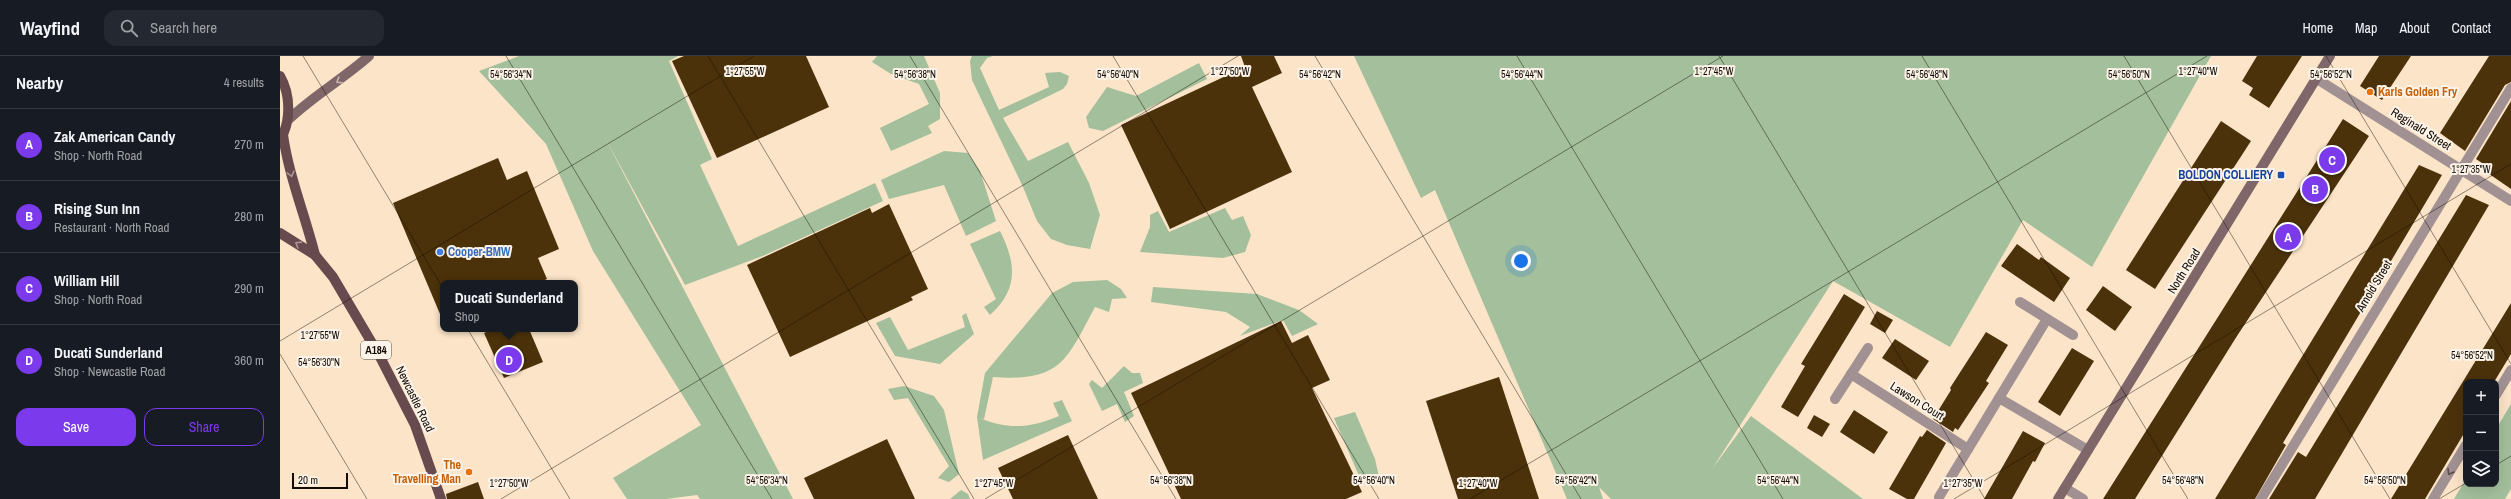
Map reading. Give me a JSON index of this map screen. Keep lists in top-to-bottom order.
{
  "streets": {
    "main road": ["A184", "Newcastle Road"],
    "street": [
      "Reginald Street",
      "North Road",
      "Arnold Street",
      "Lawson Court"
    ]
  },
  "crossings": [
    ["Reginald Street", "North Road"],
    ["Reginald Street", "Arnold Street"]
  ],
  "places": {
    "other": ["Karls Golden Fry", "Cooper-BMW", "The Travelling Man"],
    "transit": ["BOLDON COLLIERY"]
  },
  "scale_bar": "20 m",
  "page": {
    "header": "Wayfind",
    "search": "Search here",
    "nav": [
      "Home",
      "Map",
      "About",
      "Contact"
    ],
    "heading": ["Nearby", "4 results"],
    "list": [
      {
        "mark": "A",
        "name": "Zak American Candy",
        "note": "Shop · North Road",
        "value": "270 m"
      },
      {
        "mark": "B",
        "name": "Rising Sun Inn",
        "note": "Restaurant · North Road",
        "value": "280 m"
      },
      {
        "mark": "C",
        "name": "William Hill",
        "note": "Shop · North Road",
        "value": "290 m"
      },
      {
        "mark": "D",
        "name": "Ducati Sunderland",
        "note": "Shop · Newcastle Road",
        "value": "360 m"
      }
    ],
    "pins": [
      "C",
      "B",
      "A",
      "D"
    ],
    "popup": ["Ducati Sunderland", "Shop"],
    "map_buttons": ["+", "−"],
    "buttons": ["Save", "Share"],
    "scale": "20 m"
  },
  "coordinates": [
    "1°27'55\"W",
    "1°27'50\"W",
    "1°27'45\"W",
    "1°27'40\"W",
    "54°56'34\"N",
    "54°56'38\"N",
    "54°56'40\"N",
    "54°56'42\"N",
    "54°56'44\"N",
    "54°56'48\"N",
    "54°56'50\"N",
    "54°56'52\"N",
    "1°27'35\"W",
    "54°56'30\"N"
  ]
}
